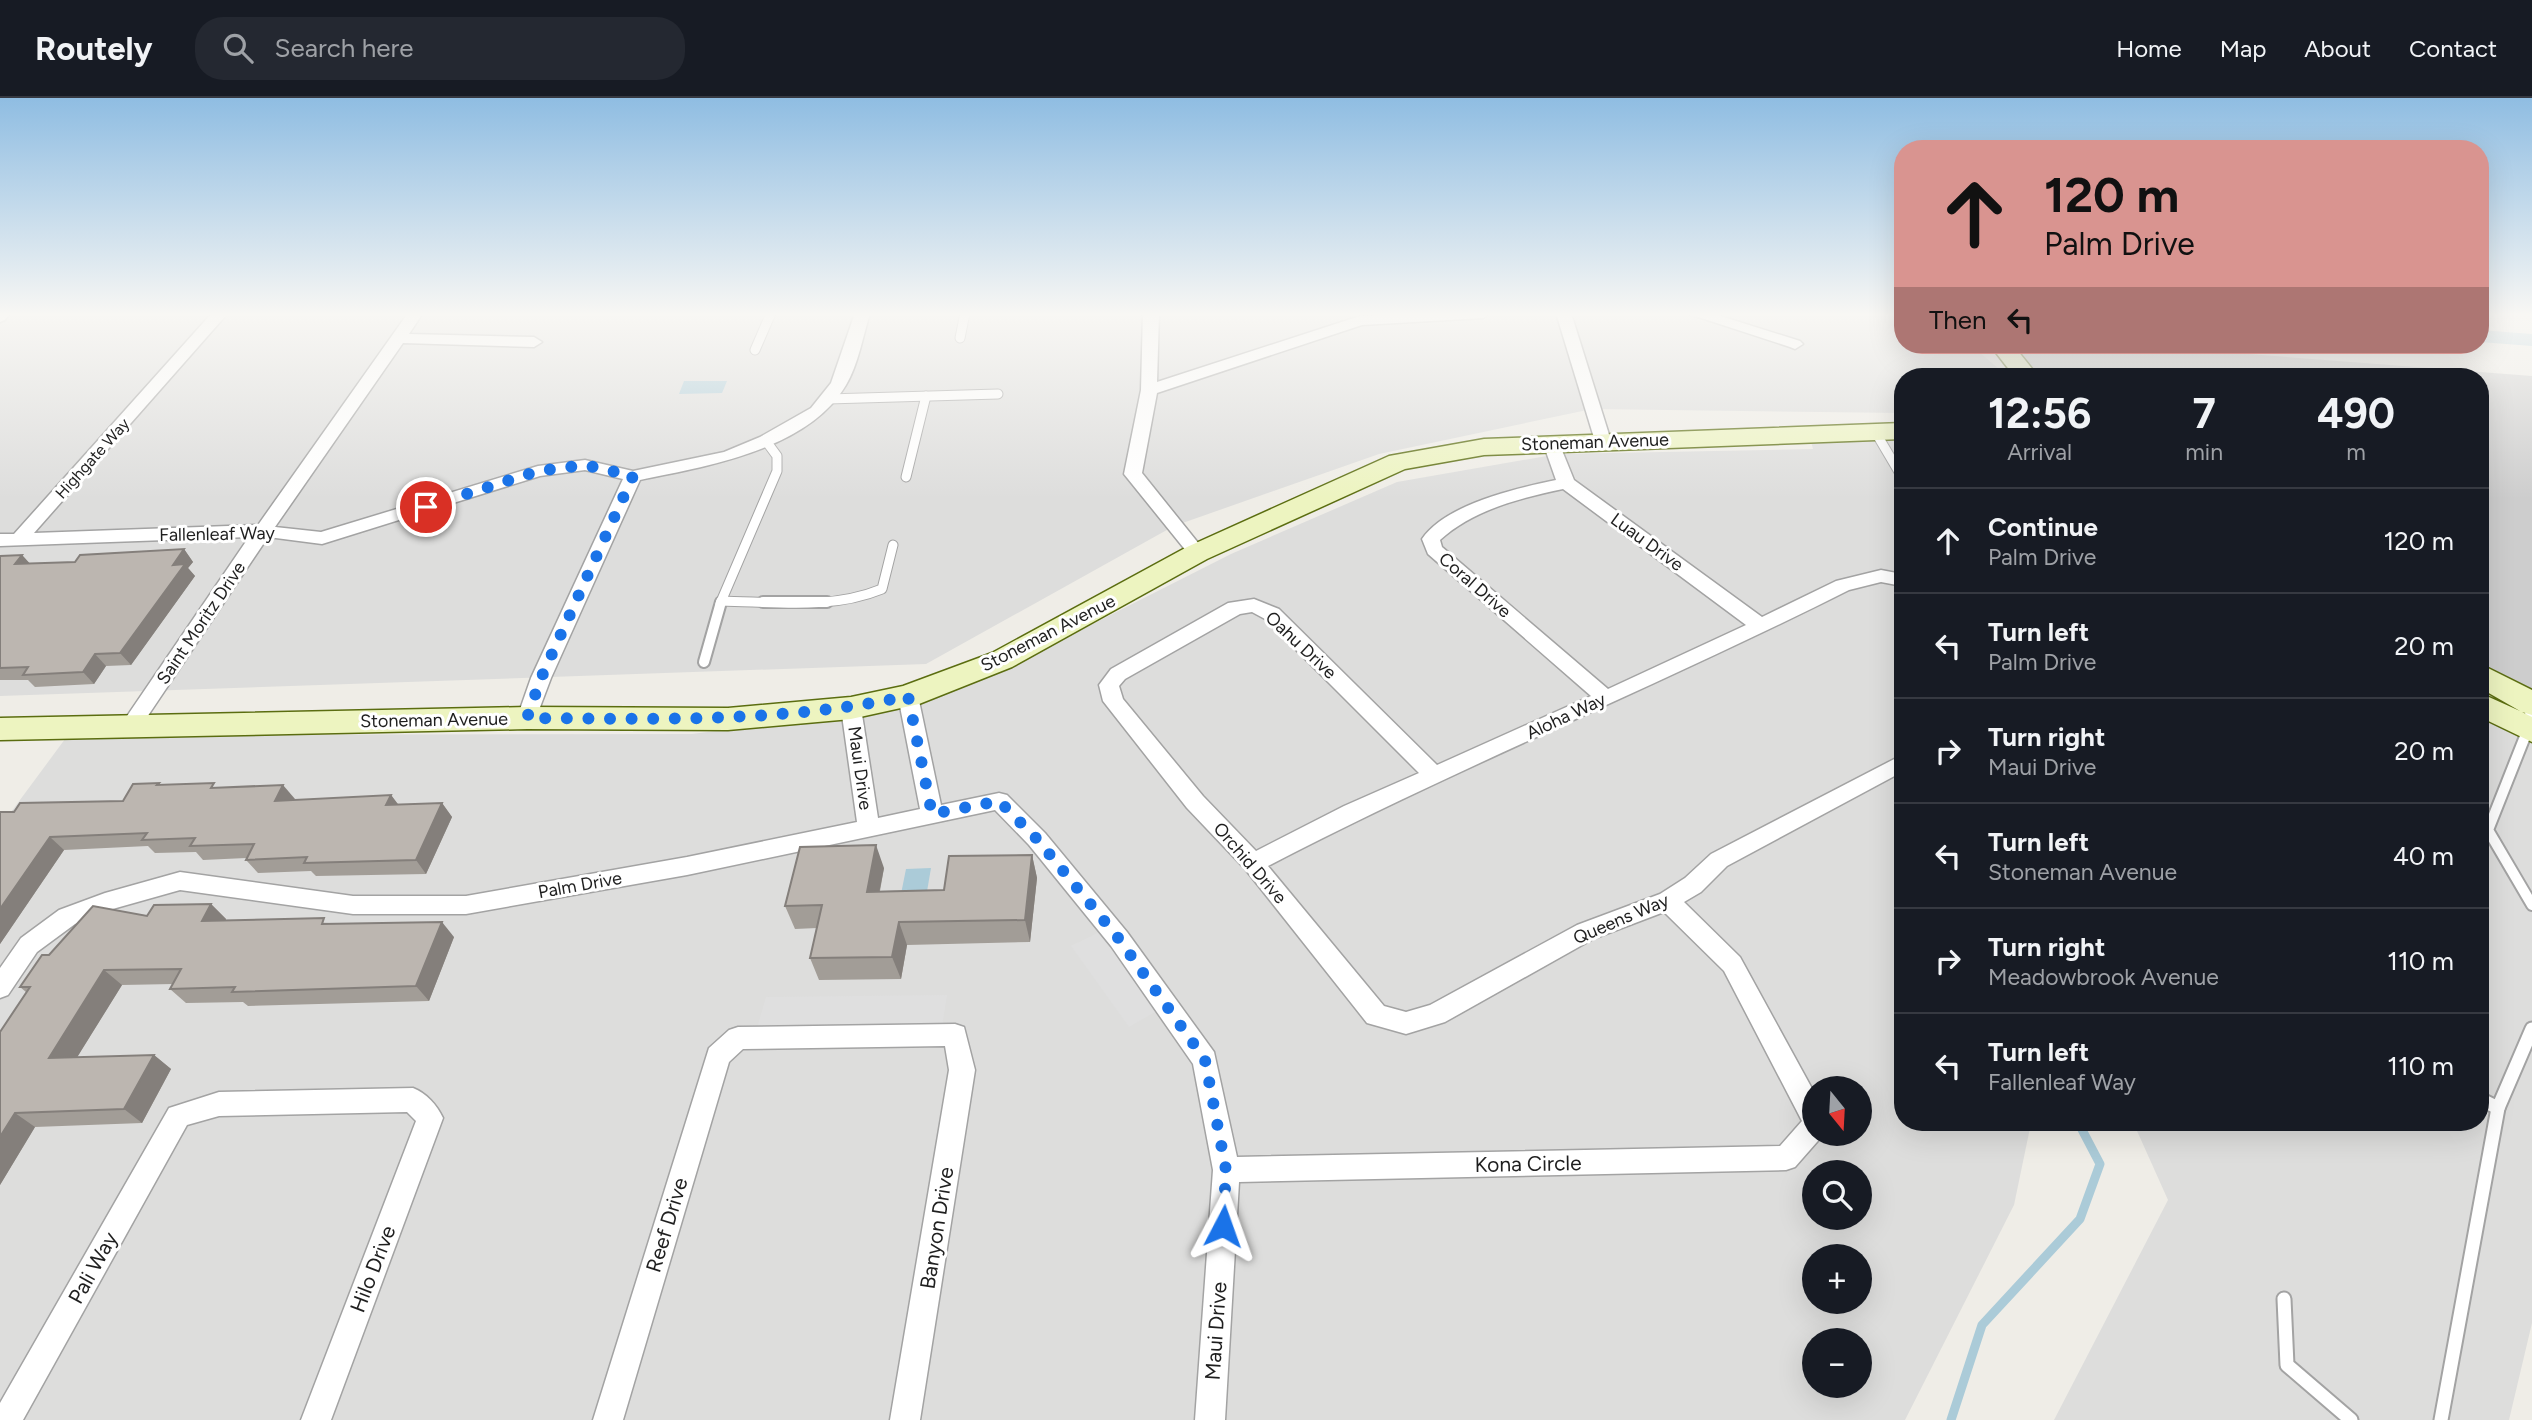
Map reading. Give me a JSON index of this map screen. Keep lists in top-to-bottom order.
{
  "streets": {
    "street": [
      "Stoneman Avenue",
      "Highgate Way",
      "Fallenleaf Way",
      "Luau Drive",
      "Coral Drive",
      "Saint Moritz Drive",
      "Oahu Drive",
      "Aloha Way",
      "Maui Drive",
      "Orchid Drive",
      "Palm Drive",
      "Queens Way",
      "Kona Circle",
      "Reef Drive",
      "Banyon Drive",
      "Pali Way",
      "Hilo Drive"
    ]
  },
  "crossings": [
    ["Stoneman Avenue", "Saint Moritz Drive"],
    ["Stoneman Avenue", "Maui Drive"],
    ["Highgate Way", "Fallenleaf Way"],
    ["Fallenleaf Way", "Saint Moritz Drive"],
    ["Luau Drive", "Coral Drive"],
    ["Luau Drive", "Aloha Way"],
    ["Coral Drive", "Aloha Way"],
    ["Oahu Drive", "Aloha Way"],
    ["Oahu Drive", "Orchid Drive"],
    ["Aloha Way", "Orchid Drive"],
    ["Maui Drive", "Palm Drive"],
    ["Maui Drive", "Kona Circle"],
    ["Orchid Drive", "Queens Way"],
    ["Reef Drive", "Banyon Drive"],
    ["Pali Way", "Hilo Drive"]
  ],
  "north": "bottom",
  "page": {
    "header": "Routely",
    "search": "Search here",
    "nav": [
      "Home",
      "Map",
      "About",
      "Contact"
    ],
    "turn": ["120 m", "Palm Drive"],
    "then": "Then",
    "eta": [
      "12:56",
      "Arrival",
      "7",
      "min",
      "490",
      "m"
    ],
    "list": [
      {
        "name": "Continue",
        "note": "Palm Drive",
        "value": "120 m"
      },
      {
        "name": "Turn left",
        "note": "Palm Drive",
        "value": "20 m"
      },
      {
        "name": "Turn right",
        "note": "Maui Drive",
        "value": "20 m"
      },
      {
        "name": "Turn left",
        "note": "Stoneman Avenue",
        "value": "40 m"
      },
      {
        "name": "Turn right",
        "note": "Meadowbrook Avenue",
        "value": "110 m"
      },
      {
        "name": "Turn left",
        "note": "Fallenleaf Way",
        "value": "110 m"
      }
    ],
    "map_buttons": ["+", "−"]
  }
}
